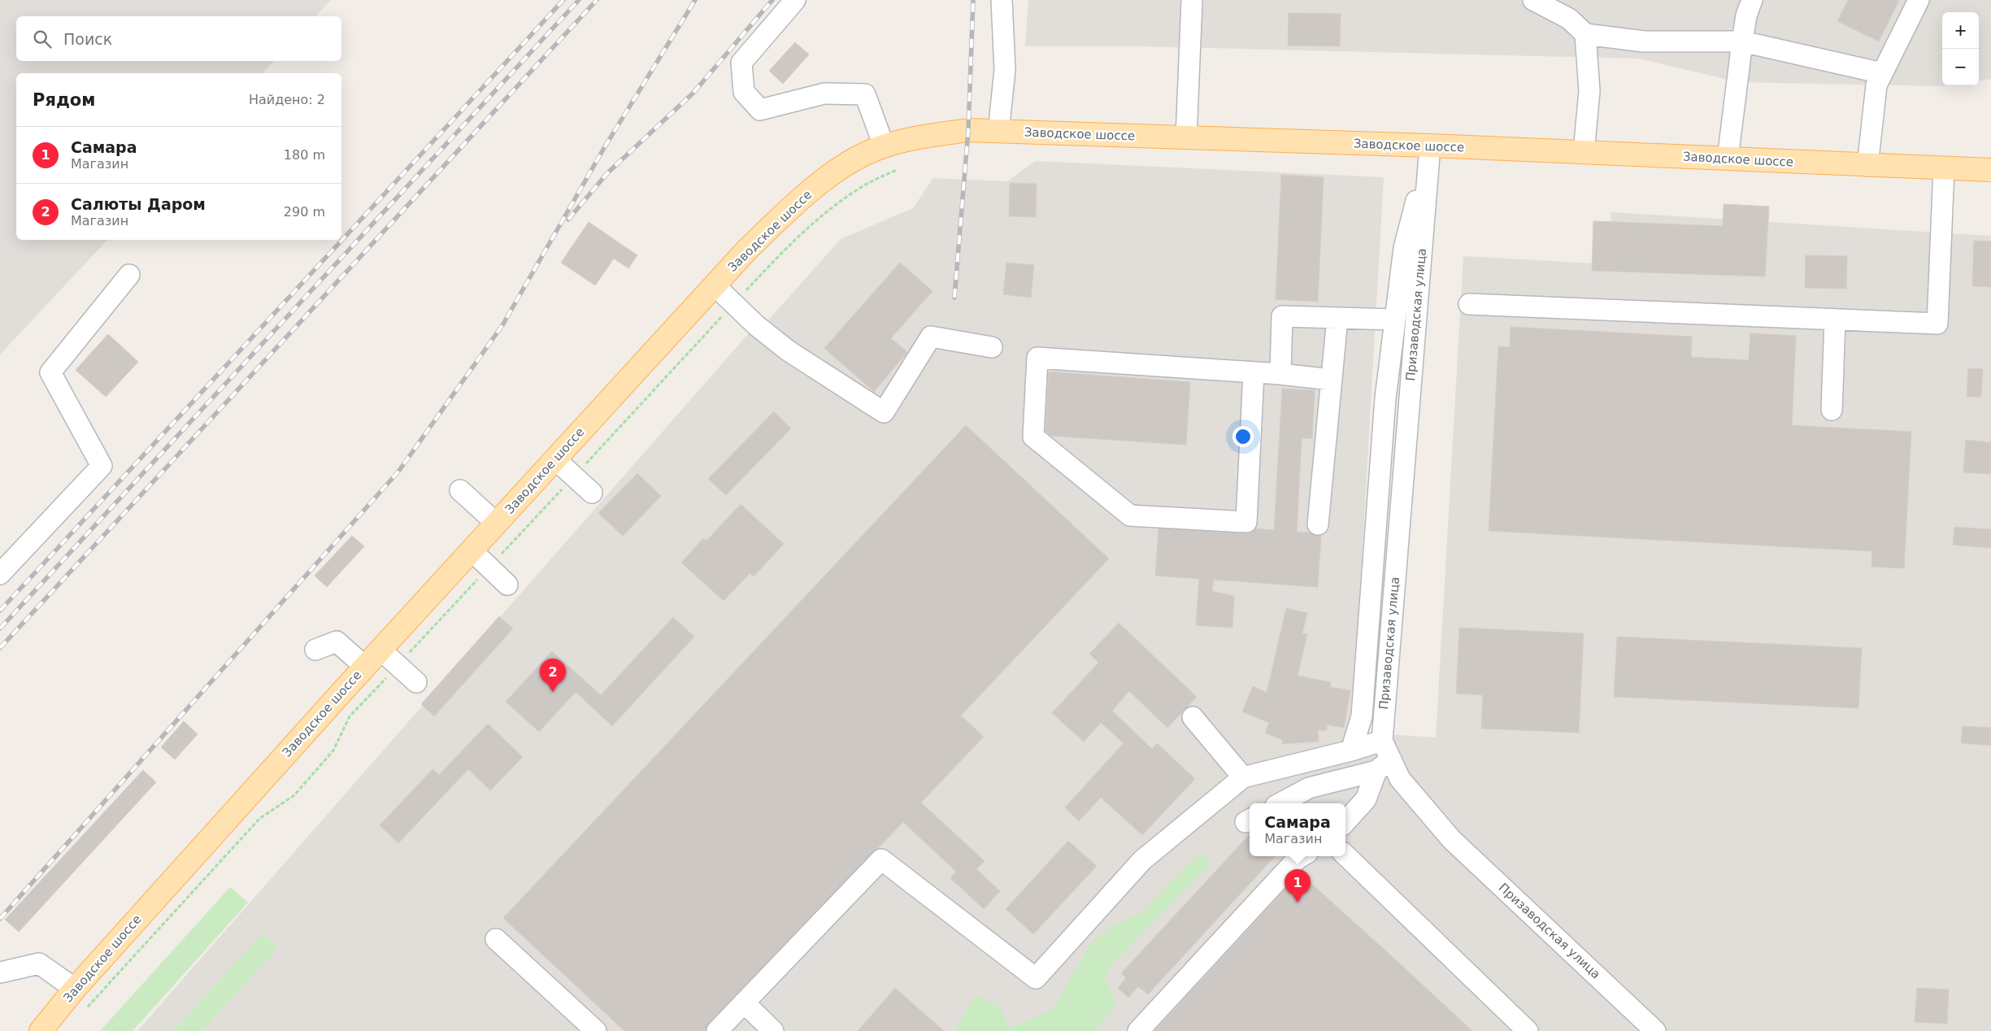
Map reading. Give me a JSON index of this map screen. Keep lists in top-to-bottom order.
{
  "streets": {
    "main road": ["Заводское шоссе"],
    "street": ["Призаводская улица"]
  },
  "crossings": [
    ["Заводское шоссе", "Призаводская улица"]
  ],
  "page": {
    "map_buttons": ["+", "−"],
    "search": "Поиск",
    "heading": ["Рядом", "Найдено: 2"],
    "list": [
      {
        "mark": "1",
        "name": "Самара",
        "note": "Магазин",
        "value": "180 m"
      },
      {
        "mark": "2",
        "name": "Салюты Даром",
        "note": "Магазин",
        "value": "290 m"
      }
    ],
    "pins": ["2", "1"],
    "popup": ["Самара", "Магазин"]
  }
}
